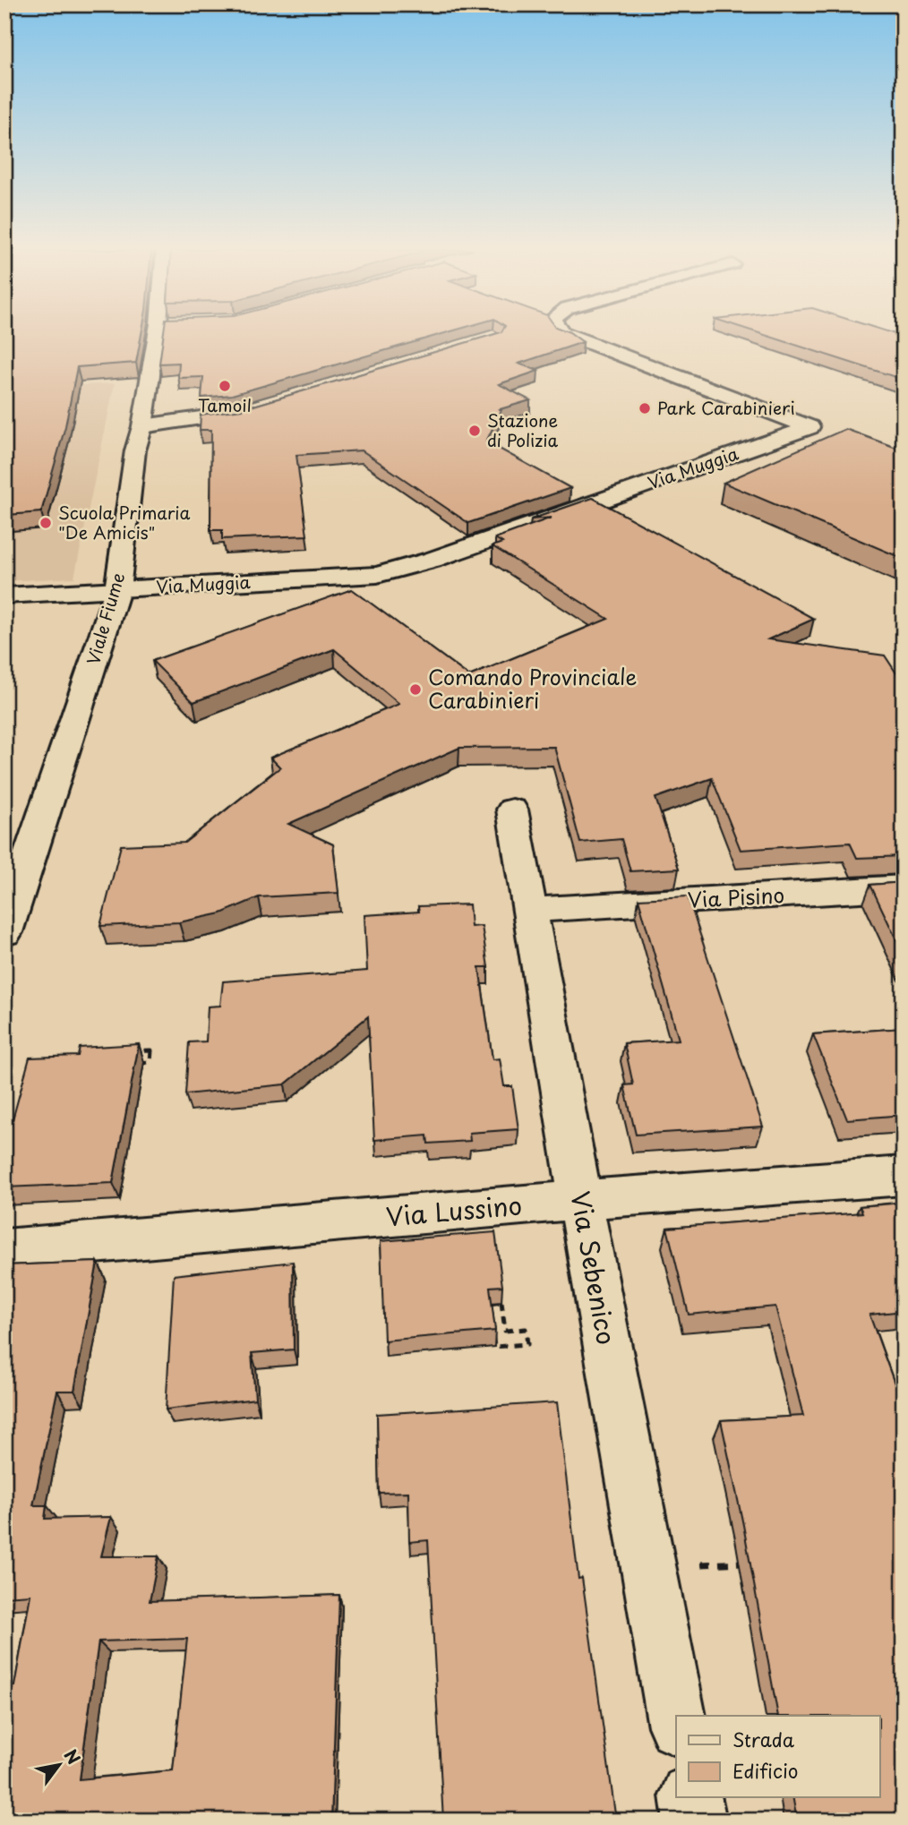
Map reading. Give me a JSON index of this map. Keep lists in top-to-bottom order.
{
  "streets": {
    "street": [
      "Via Muggia",
      "Viale Fiume",
      "Via Pisino",
      "Via Lussino",
      "Via Sebenico"
    ]
  },
  "crossings": [
    ["Via Muggia", "Viale Fiume"],
    ["Via Pisino", "Via Sebenico"],
    ["Via Lussino", "Via Sebenico"]
  ],
  "places": [
    "Tamoil",
    "Park Carabinieri",
    "Stazione di Polizia",
    "Scuola Primaria \"De Amicis\"",
    "Comando Provinciale Carabinieri"
  ],
  "legend": ["Strada", "Edificio"],
  "north": "top right"
}
